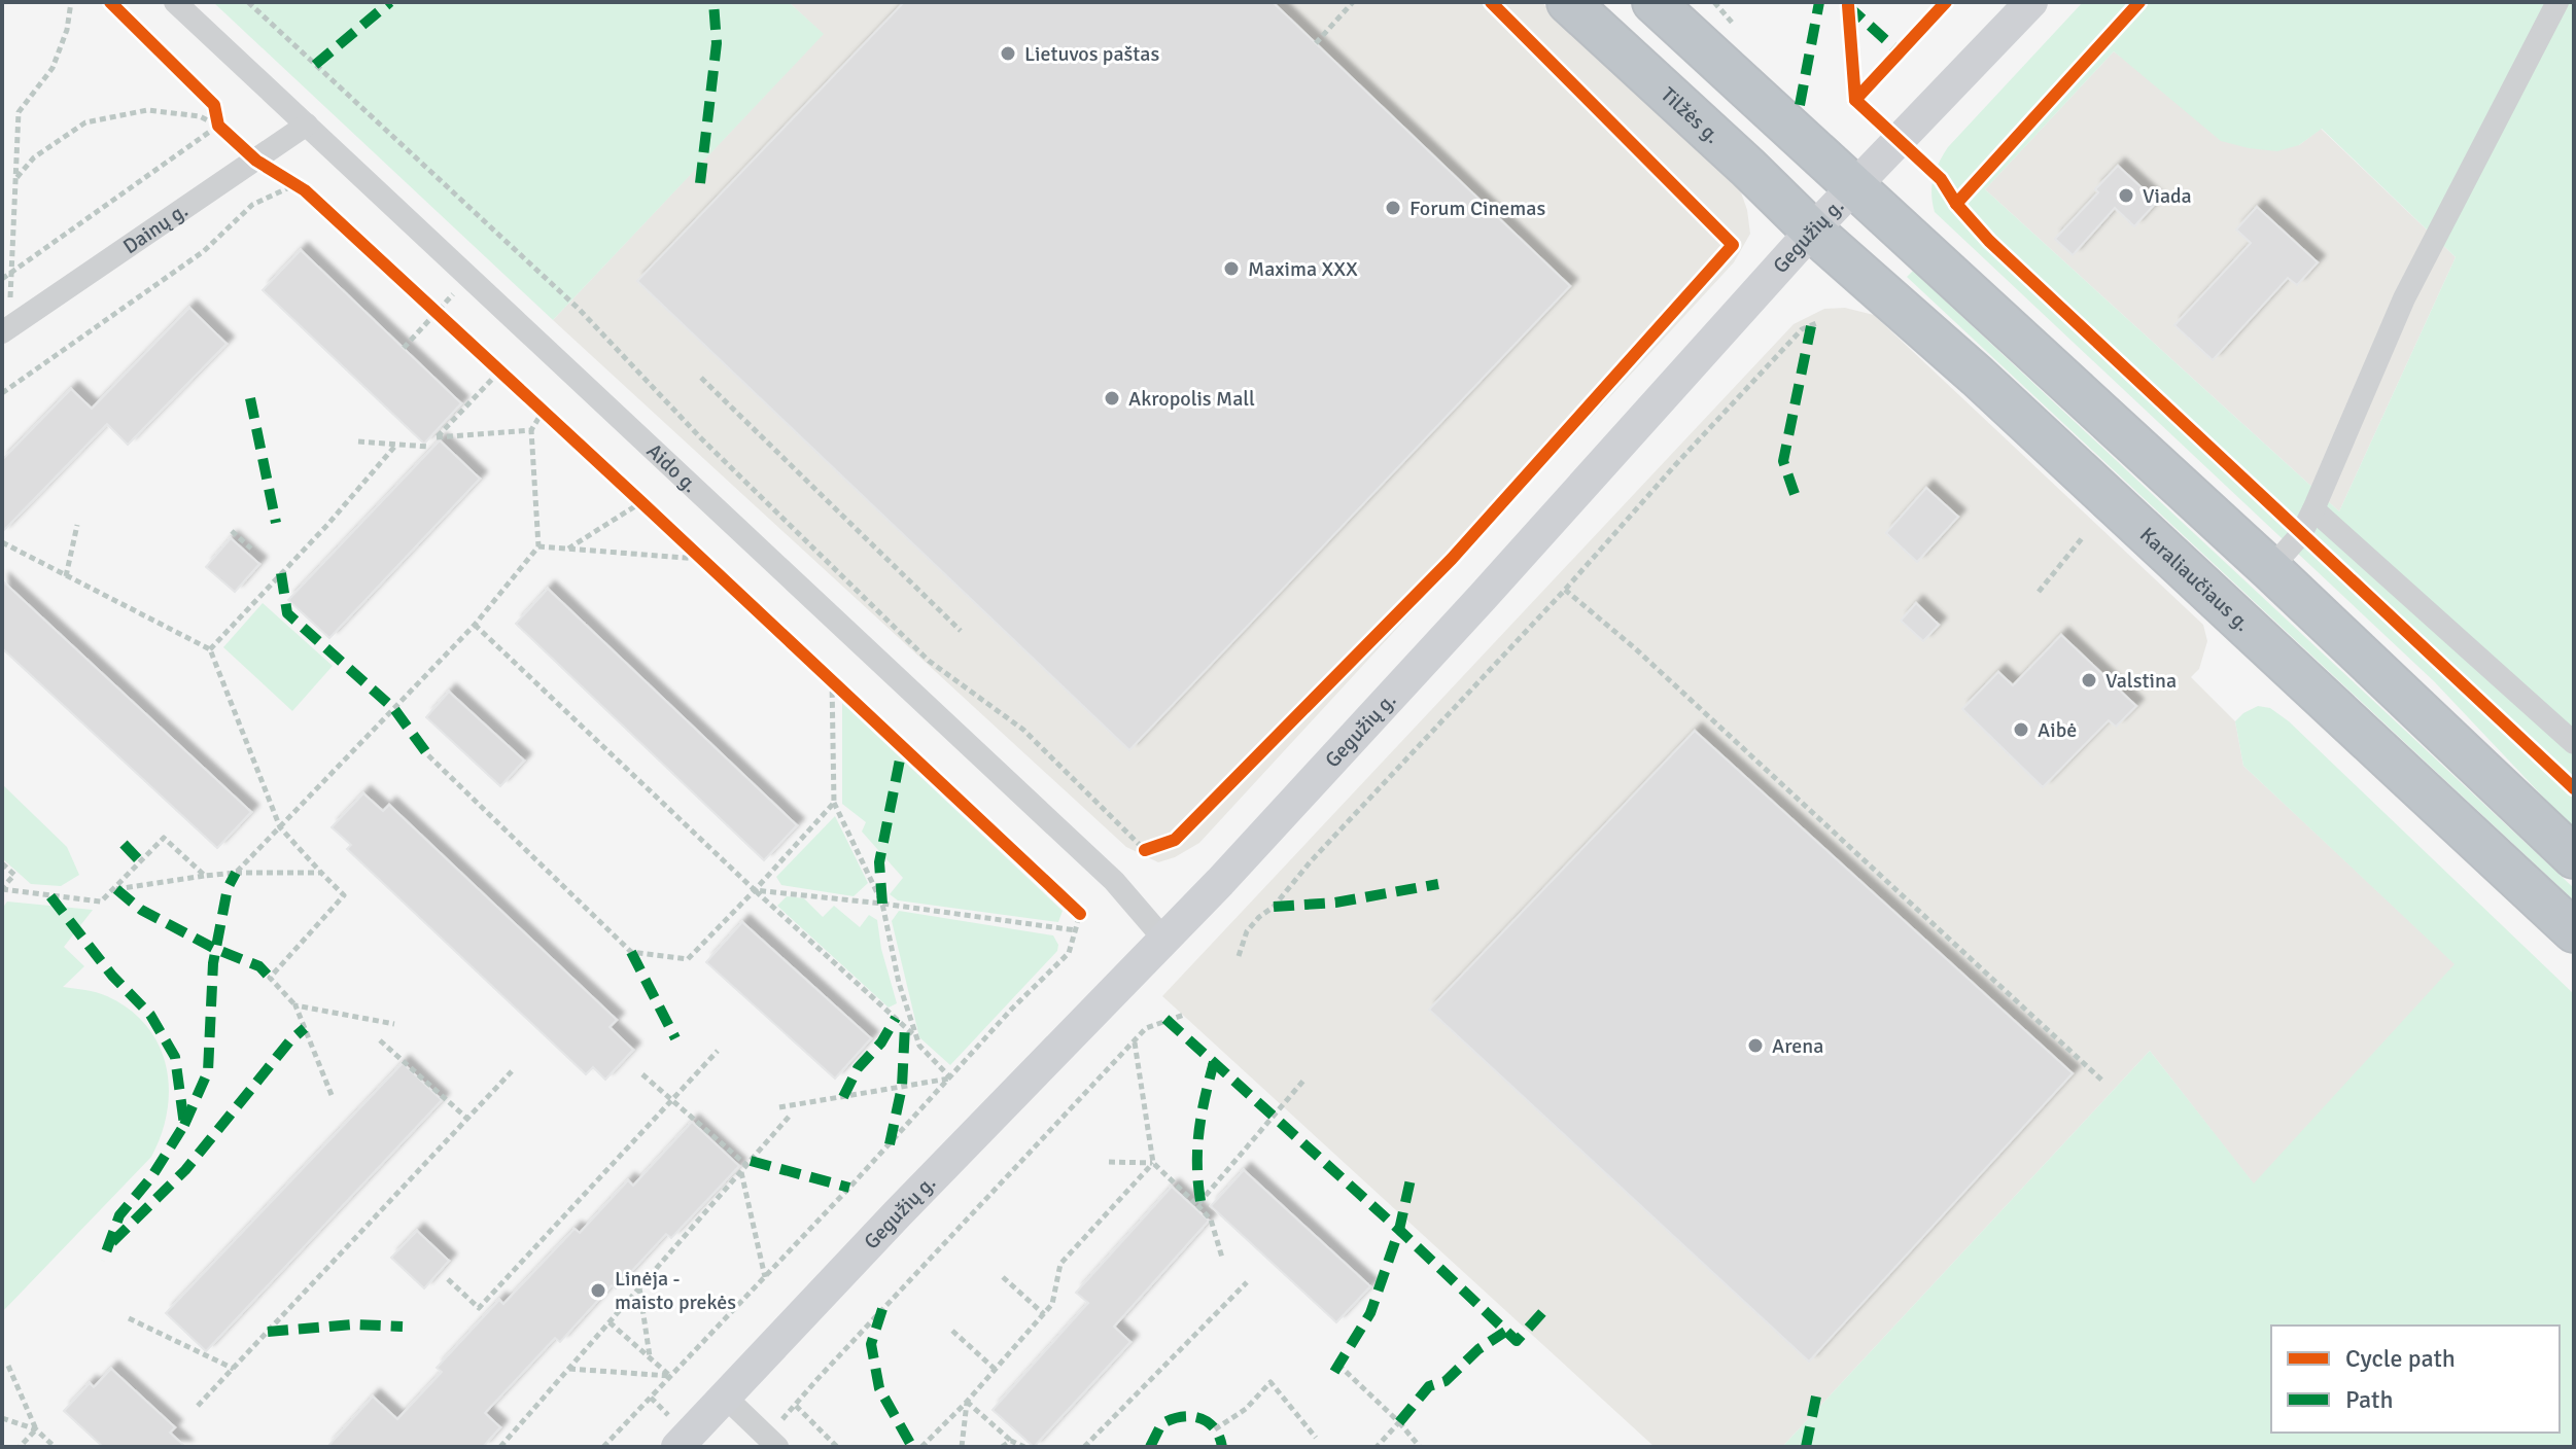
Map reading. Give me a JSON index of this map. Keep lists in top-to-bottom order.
{
  "streets": {
    "highway": ["Tilžės g.", "Karaliaučiaus g."],
    "main road": ["Gegužių g."],
    "street": ["Dainų g.", "Aido g."]
  },
  "crossings": [
    ["Tilžės g.", "Gegužių g."],
    ["Tilžės g.", "Karaliaučiaus g."],
    ["Dainų g.", "Aido g."],
    ["Gegužių g.", "Aido g."],
    ["Gegužių g.", "Karaliaučiaus g."]
  ],
  "places": [
    "Lietuvos paštas",
    "Viada",
    "Forum Cinemas",
    "Maxima XXX",
    "Akropolis Mall",
    "Valstina",
    "Aibė",
    "Arena",
    "Linėja - maisto prekės"
  ],
  "legend": ["Cycle path", "Path"]
}
